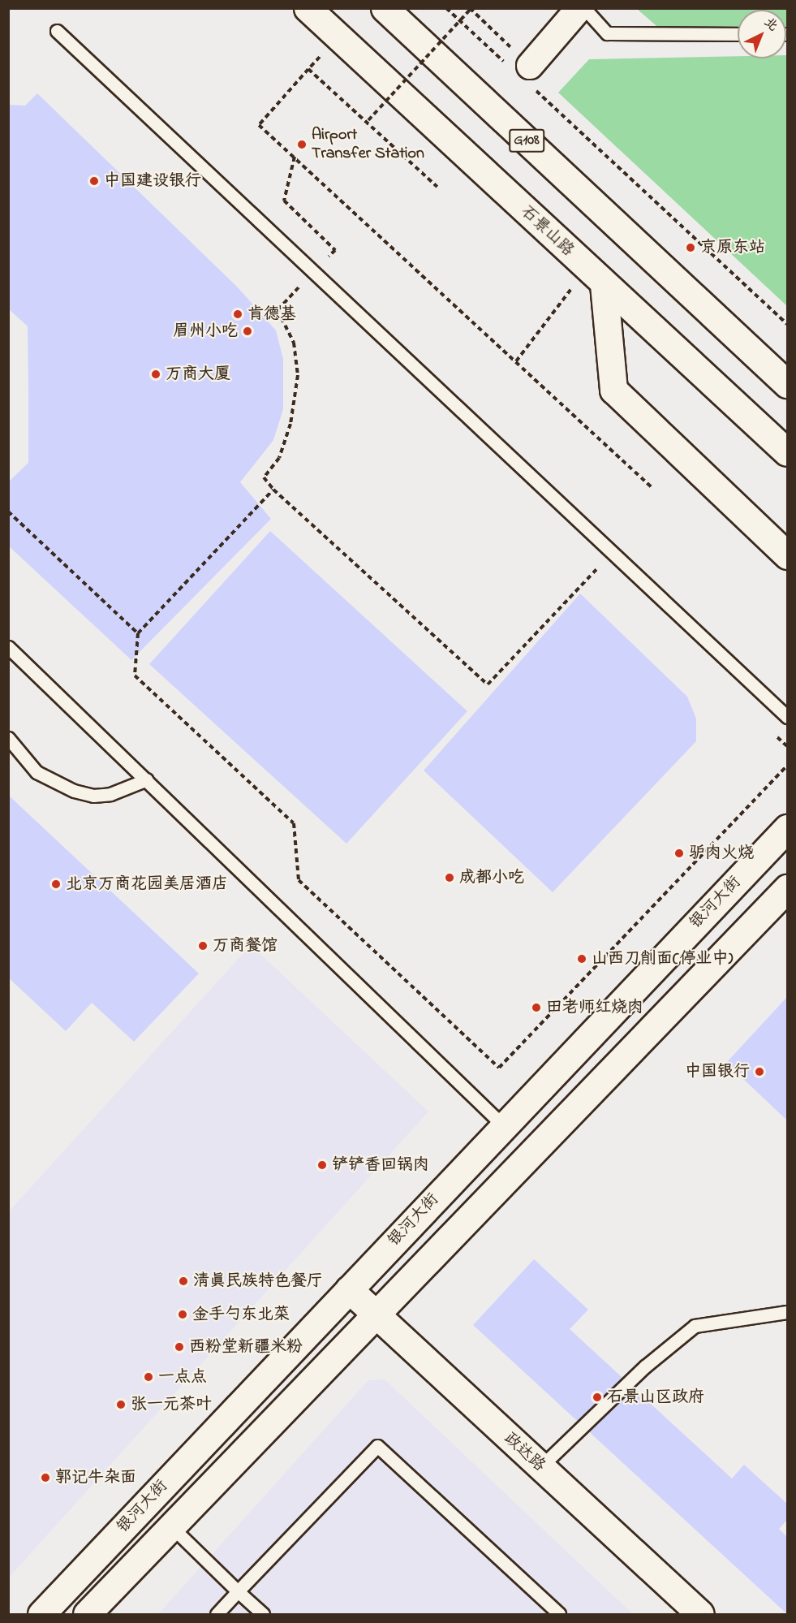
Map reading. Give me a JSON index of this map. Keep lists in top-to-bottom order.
{
  "streets": {
    "main road": [
      "G108",
      "石景山路",
      "银河大街",
      "政达路"
    ]
  },
  "crossings": [
    ["银河大街", "政达路"]
  ],
  "places": [
    "Airport Transfer Station",
    "中国建设银行",
    "京原东站",
    "肯德基",
    "眉州小吃",
    "万商大厦",
    "驴肉火烧",
    "成都小吃",
    "北京万商花园美居酒店",
    "万商餐馆",
    "山西刀削面(停业中)",
    "田老师红烧肉",
    "中国银行",
    "铲铲香回锅肉",
    "清真民族特色餐厅",
    "金手勺东北菜",
    "西粉堂新疆米粉",
    "一点点",
    "石景山区政府",
    "张一元茶叶",
    "郭记牛杂面"
  ],
  "north": "top right"
}
